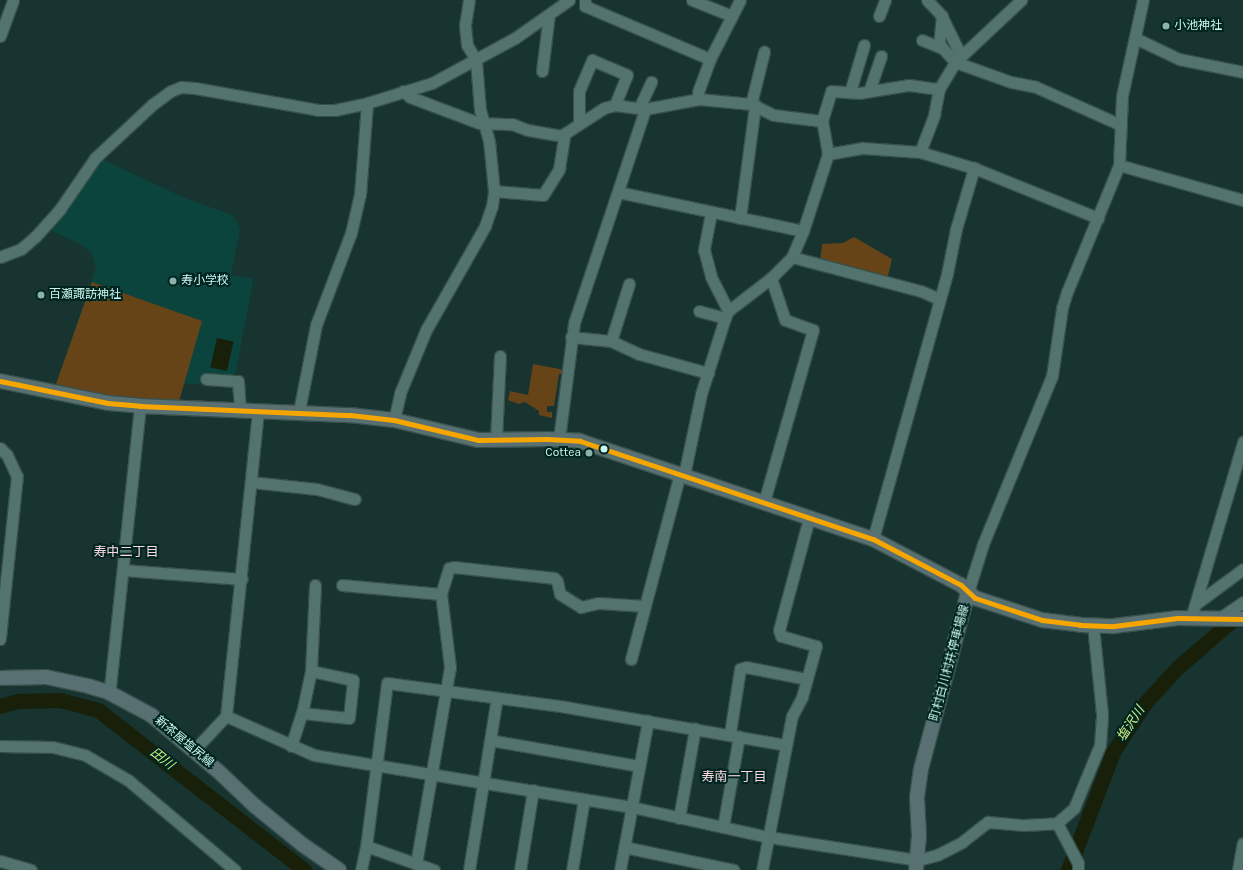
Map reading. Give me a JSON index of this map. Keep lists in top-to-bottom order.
{
  "streets": {
    "main road": ["町村白川村井停車場線", "新茶屋塩尻線"]
  },
  "districts": ["寿中二丁目", "寿南一丁目"],
  "water": ["塩沢川", "田川"],
  "places": [
    "小池神社",
    "寿小学校",
    "百瀬諏訪神社",
    "Cottea"
  ]
}
